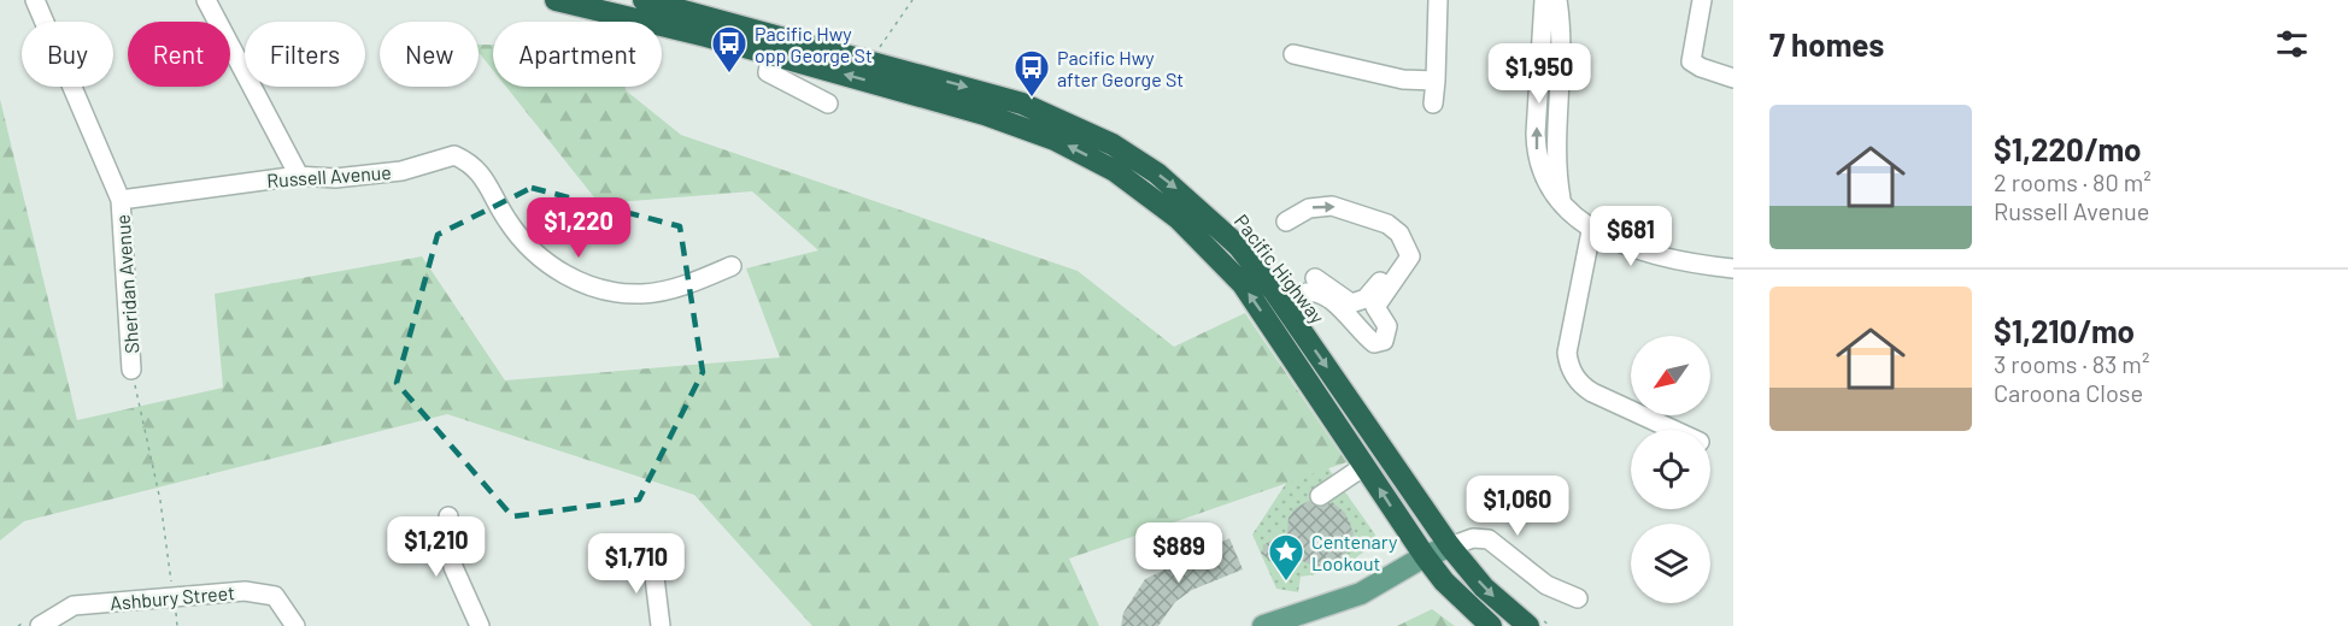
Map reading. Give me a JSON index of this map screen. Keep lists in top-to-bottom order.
{
  "streets": {
    "highway": ["Pacific Highway"],
    "street": ["Russell Avenue", "Sheridan Avenue", "Ashbury Street"]
  },
  "crossings": [
    ["Russell Avenue", "Sheridan Avenue"]
  ],
  "places": {
    "bus stop": ["Pacific Hwy opp George St", "Pacific Hwy after George St"],
    "place": ["Centenary Lookout"]
  },
  "north": "bottom left",
  "page": {
    "heading": "7 homes",
    "chip": [
      "Buy",
      "Rent",
      "Filters",
      "New",
      "Apartment"
    ],
    "price": [
      "$1,950",
      "$1,220",
      "$681",
      "$1,060",
      "$1,210",
      "$889",
      "$1,710"
    ],
    "list": [
      {
        "name": "$1,220/mo",
        "note": "2 rooms · 80 m² · Russell Avenue"
      },
      {
        "name": "$1,210/mo",
        "note": "3 rooms · 83 m² · Caroona Close"
      }
    ]
  }
}
